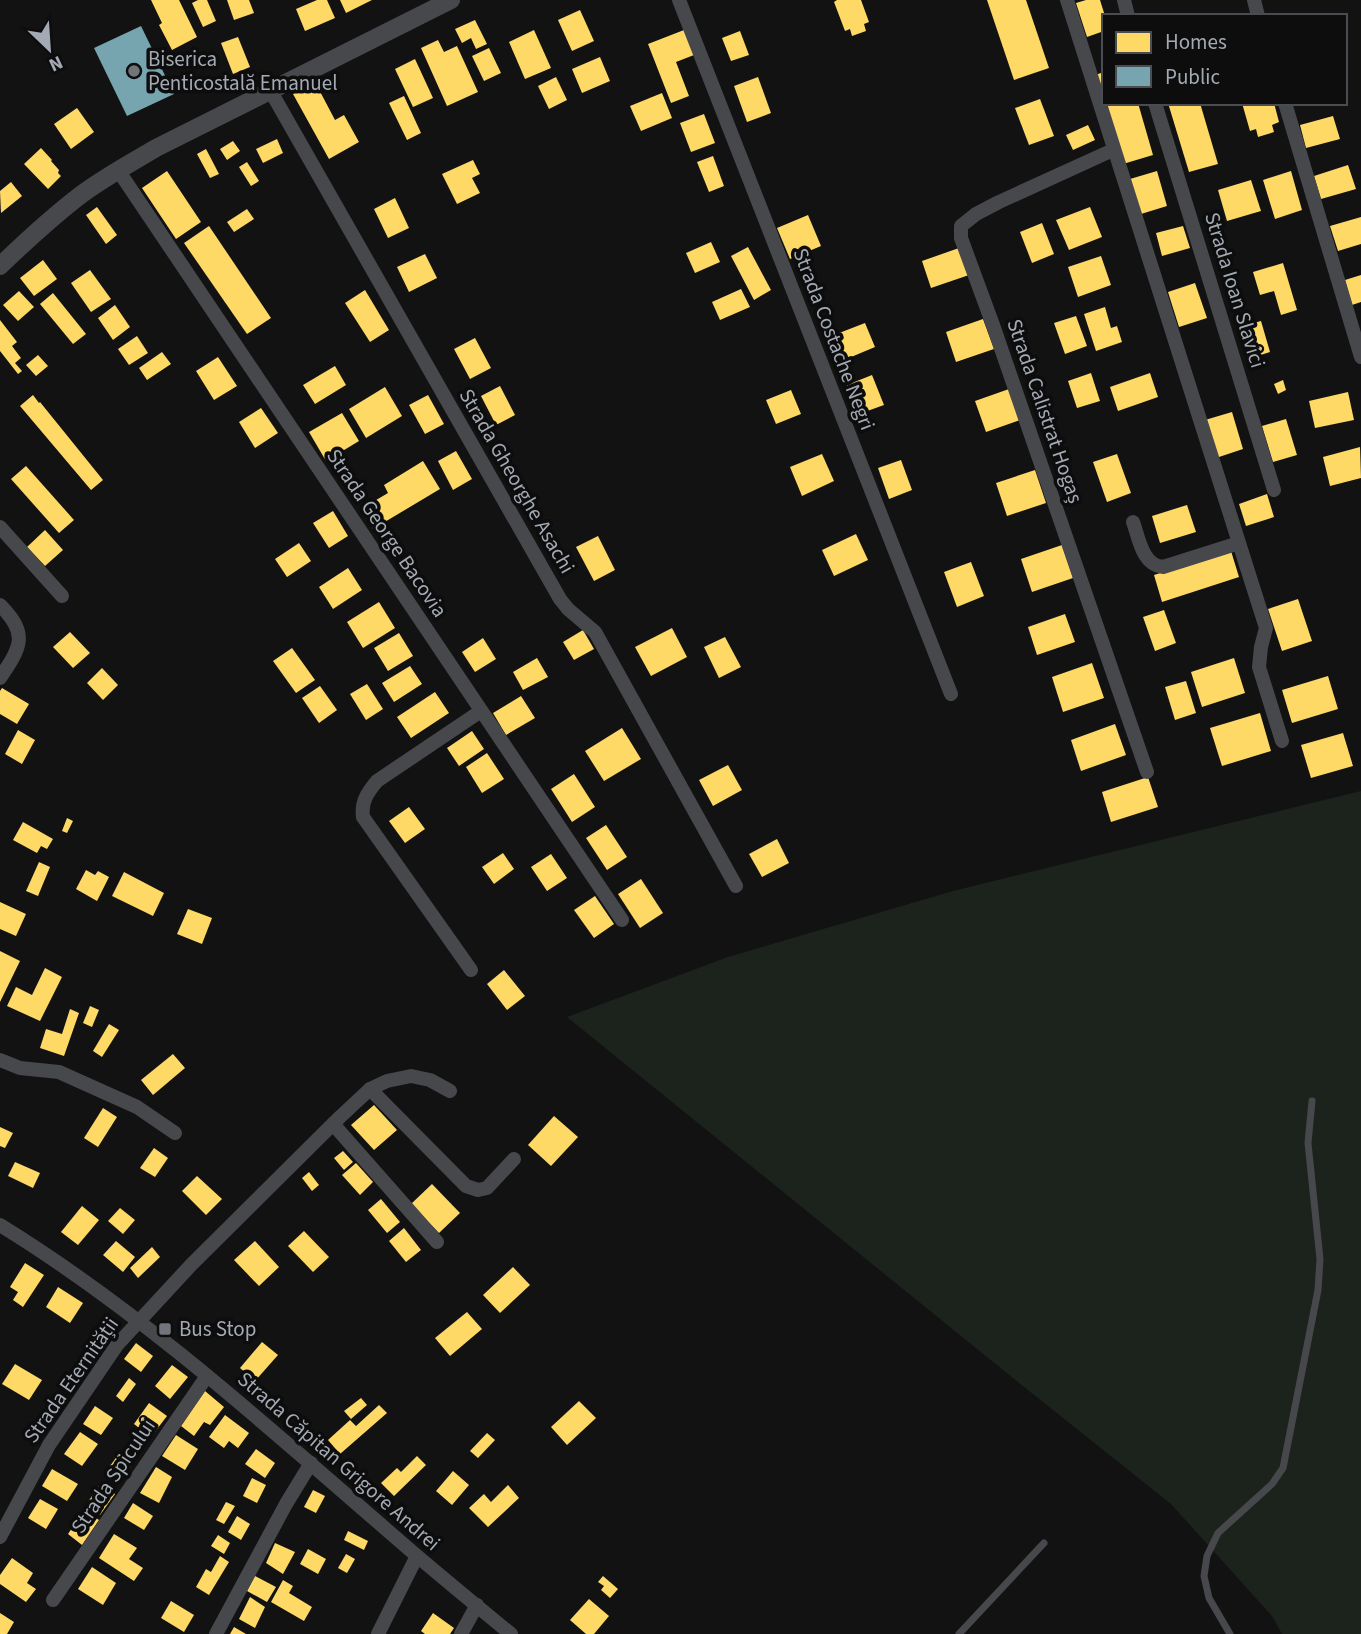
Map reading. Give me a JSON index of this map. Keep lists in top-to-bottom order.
{
  "streets": {
    "street": [
      "Strada Ioan Slavici",
      "Strada Costache Negri",
      "Strada Calistrat Hogaș",
      "Strada Gheorghe Asachi",
      "Strada George Bacovia",
      "Strada Eternității",
      "Strada Căpitan Grigore Andrei",
      "Strada Spicului"
    ]
  },
  "crossings": [
    ["Strada Eternității", "Strada Căpitan Grigore Andrei"],
    ["Strada Căpitan Grigore Andrei", "Strada Spicului"]
  ],
  "places": {
    "other": ["Biserica Penticostală Emanuel"],
    "transit": ["Bus Stop"]
  },
  "legend": ["Homes", "Public"],
  "north": "bottom right"
}
